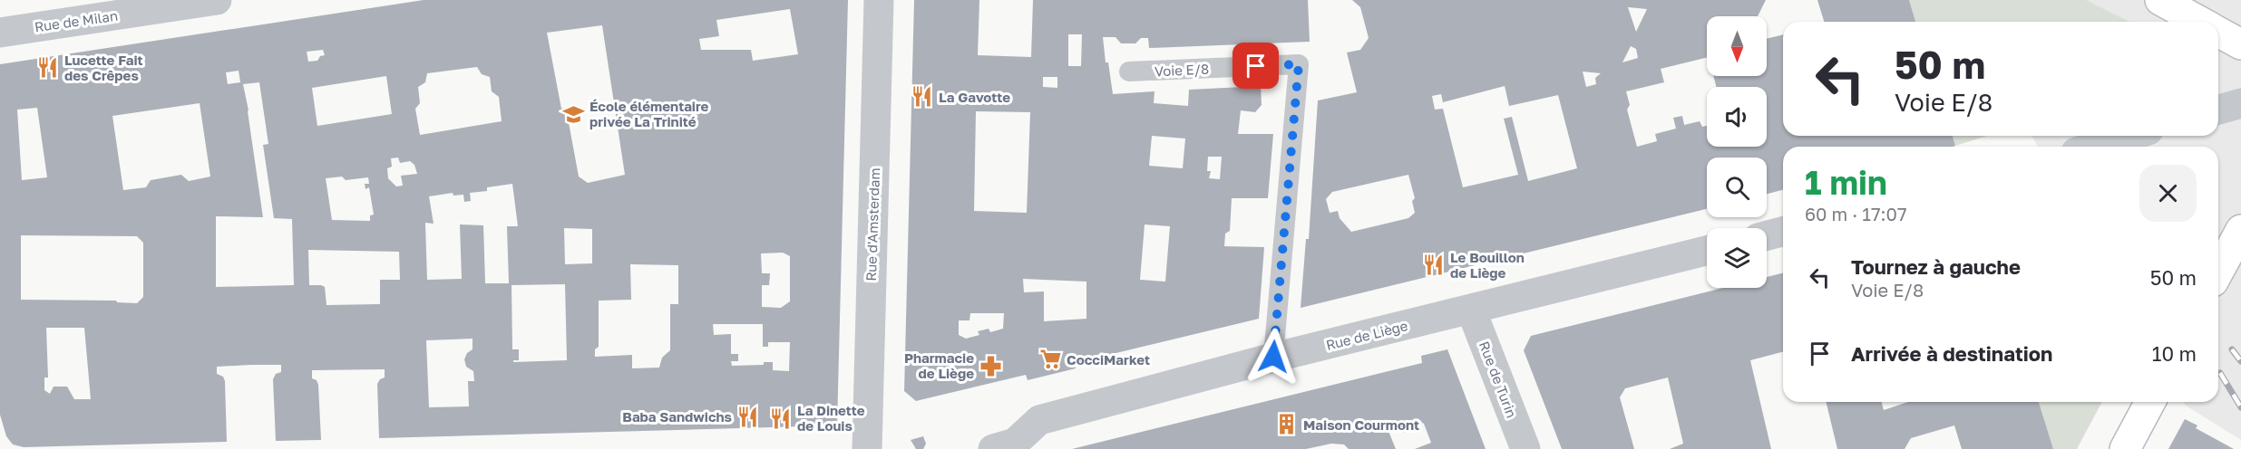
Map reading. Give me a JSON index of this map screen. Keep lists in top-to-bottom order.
{
  "streets": {
    "street": [
      "Rue de Milan",
      "Rue d'Amsterdam",
      "Rue de Liège",
      "Rue de Turin"
    ],
    "lane": ["Voie E/8"]
  },
  "crossings": [
    ["Voie E/8", "Rue de Liège"],
    ["Rue de Liège", "Rue de Turin"]
  ],
  "places": {
    "restaurant": [
      "Lucette Fait des Crêpes",
      "La Gavotte",
      "Le Bouillon de Liège",
      "Baba Sandwichs",
      "La Dinette de Louis"
    ],
    "school or university": ["École élémentaire privée La Trinité"],
    "supermarket": ["CocciMarket"],
    "pharmacy": ["Pharmacie de Liège"],
    "building": ["Maison Courmont"]
  },
  "north": "bottom",
  "page": {
    "turn": ["50 m", "Voie E/8"],
    "heading": ["1 min", "60 m · 17:07"],
    "list": [
      {
        "name": "Tournez à gauche",
        "note": "Voie E/8",
        "value": "50 m"
      },
      {
        "name": "Arrivée à destination",
        "value": "10 m"
      }
    ]
  }
}
